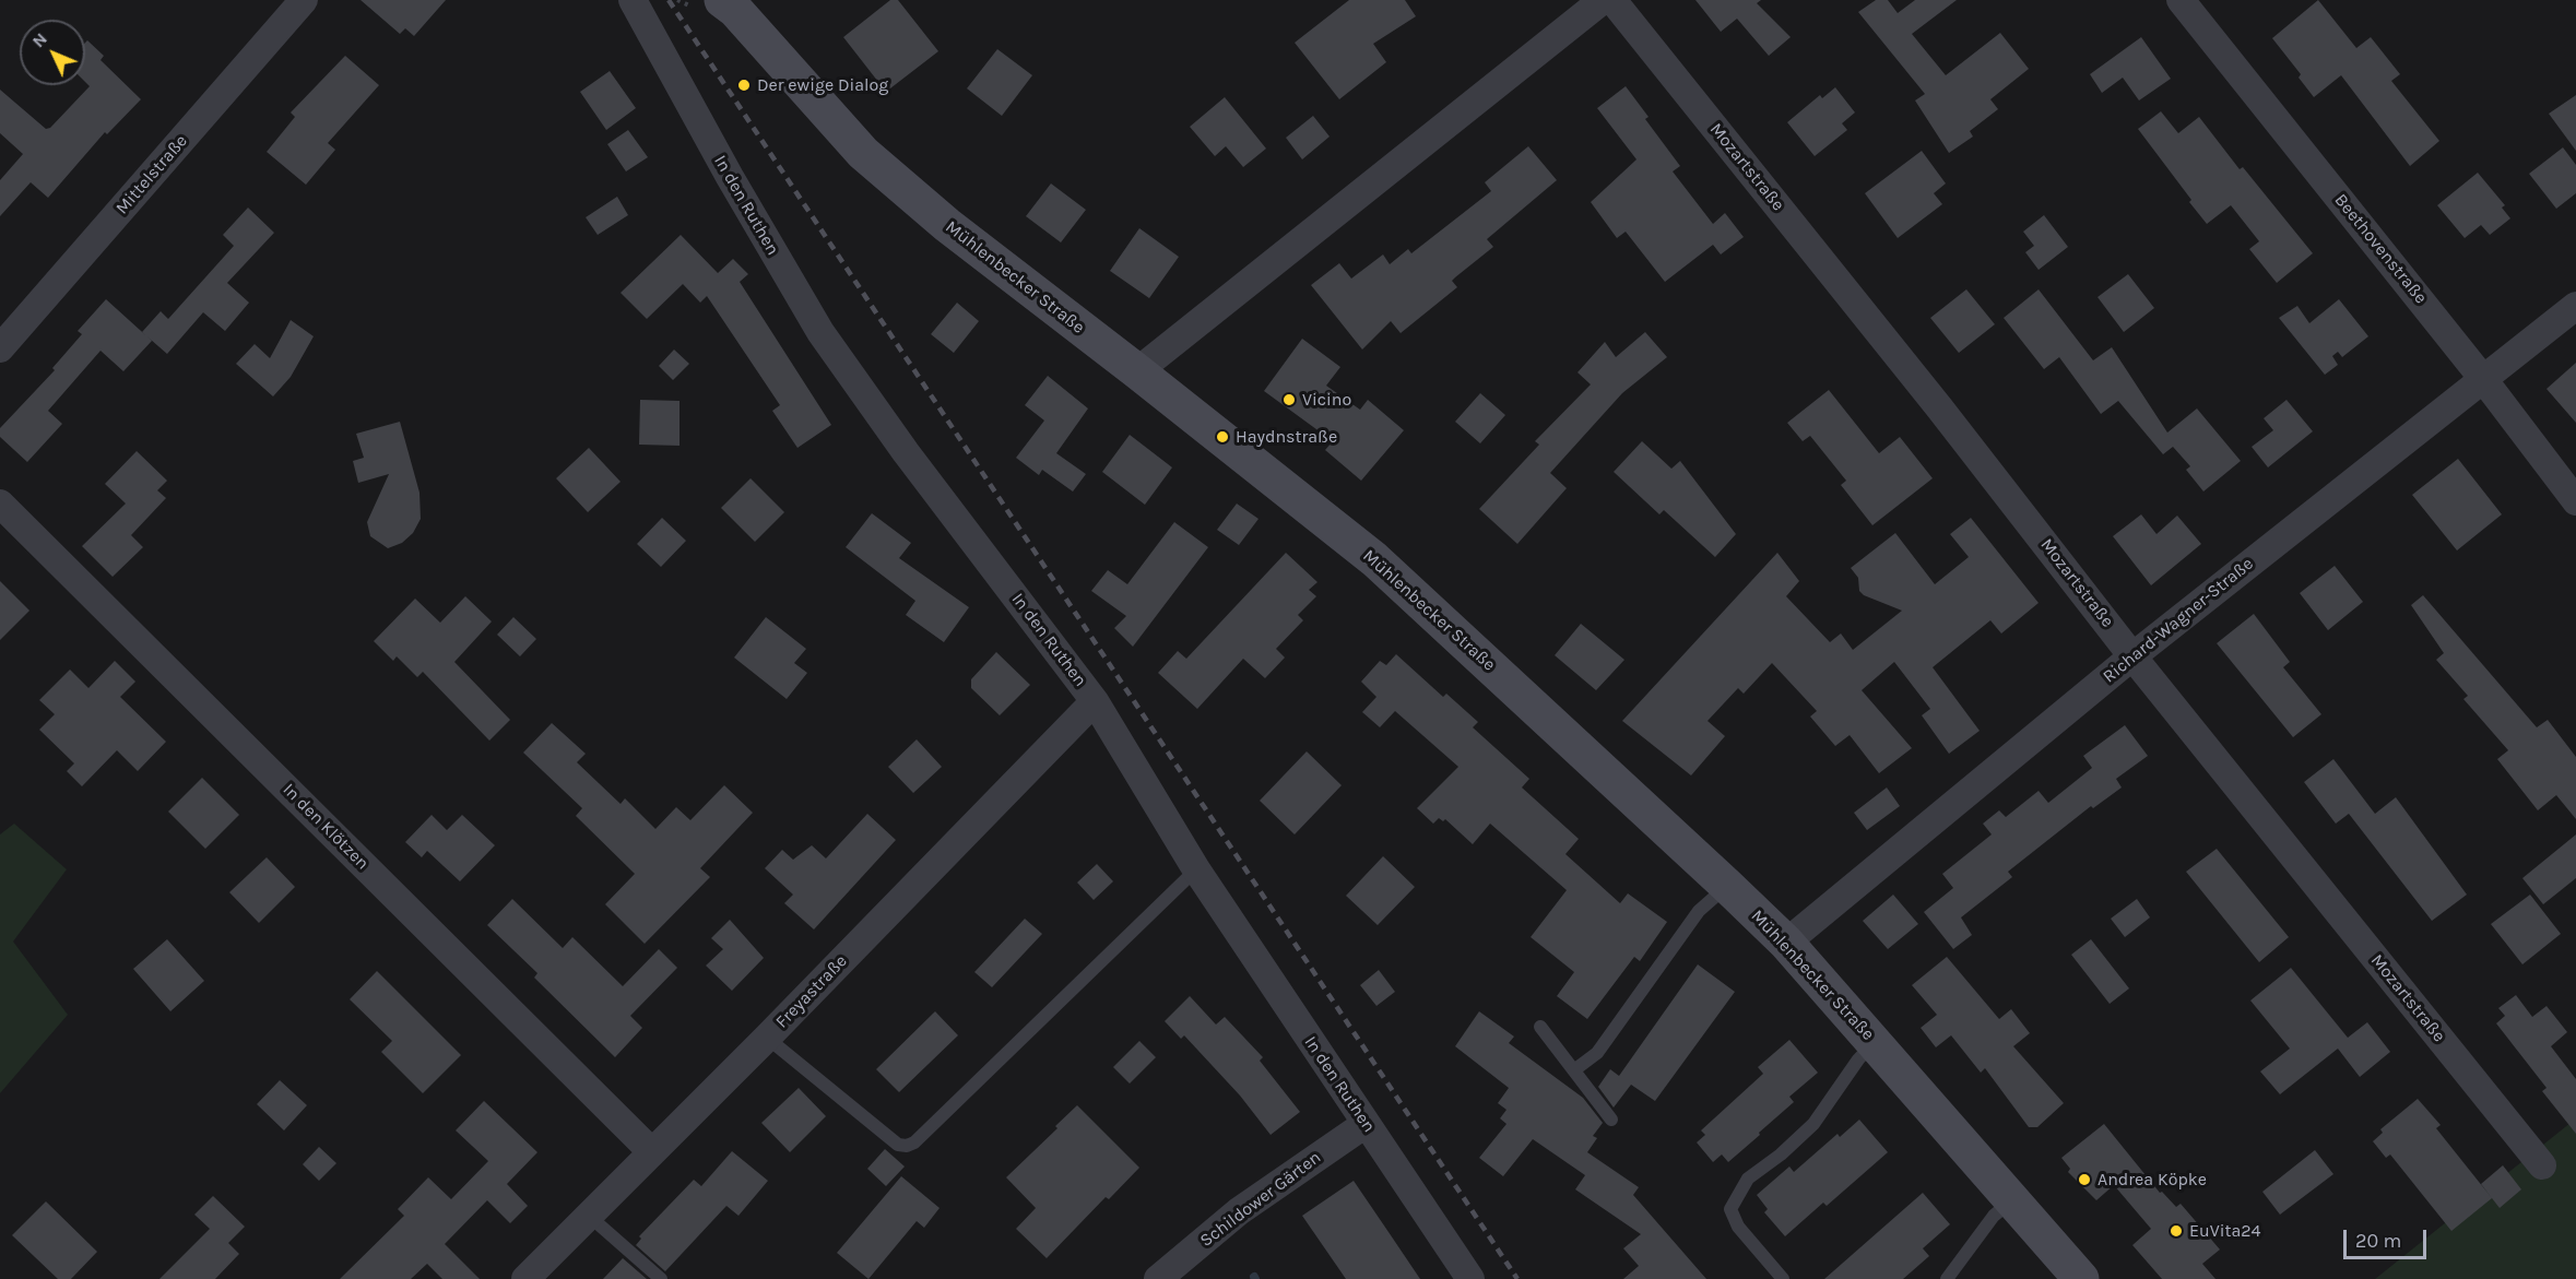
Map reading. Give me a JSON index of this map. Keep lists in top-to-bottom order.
{
  "streets": {
    "main road": ["Mühlenbecker Straße"],
    "street": [
      "Mozartstraße",
      "Mittelstraße",
      "In den Ruthen",
      "Beethovenstraße",
      "Richard-Wagner-Straße",
      "In den Klötzen",
      "Freyastraße",
      "Schildower Gärten"
    ]
  },
  "crossings": [
    ["Mozartstraße", "Richard-Wagner-Straße"],
    ["In den Ruthen", "Freyastraße"],
    ["In den Ruthen", "Schildower Gärten"],
    ["Beethovenstraße", "Richard-Wagner-Straße"],
    ["Mühlenbecker Straße", "Richard-Wagner-Straße"],
    ["In den Klötzen", "Freyastraße"]
  ],
  "places": [
    "Der ewige Dialog",
    "Vicino",
    "Haydnstraße",
    "Andrea Köpke",
    "EuVita24"
  ],
  "scale_bar": "20 m",
  "north": "top left"
}
